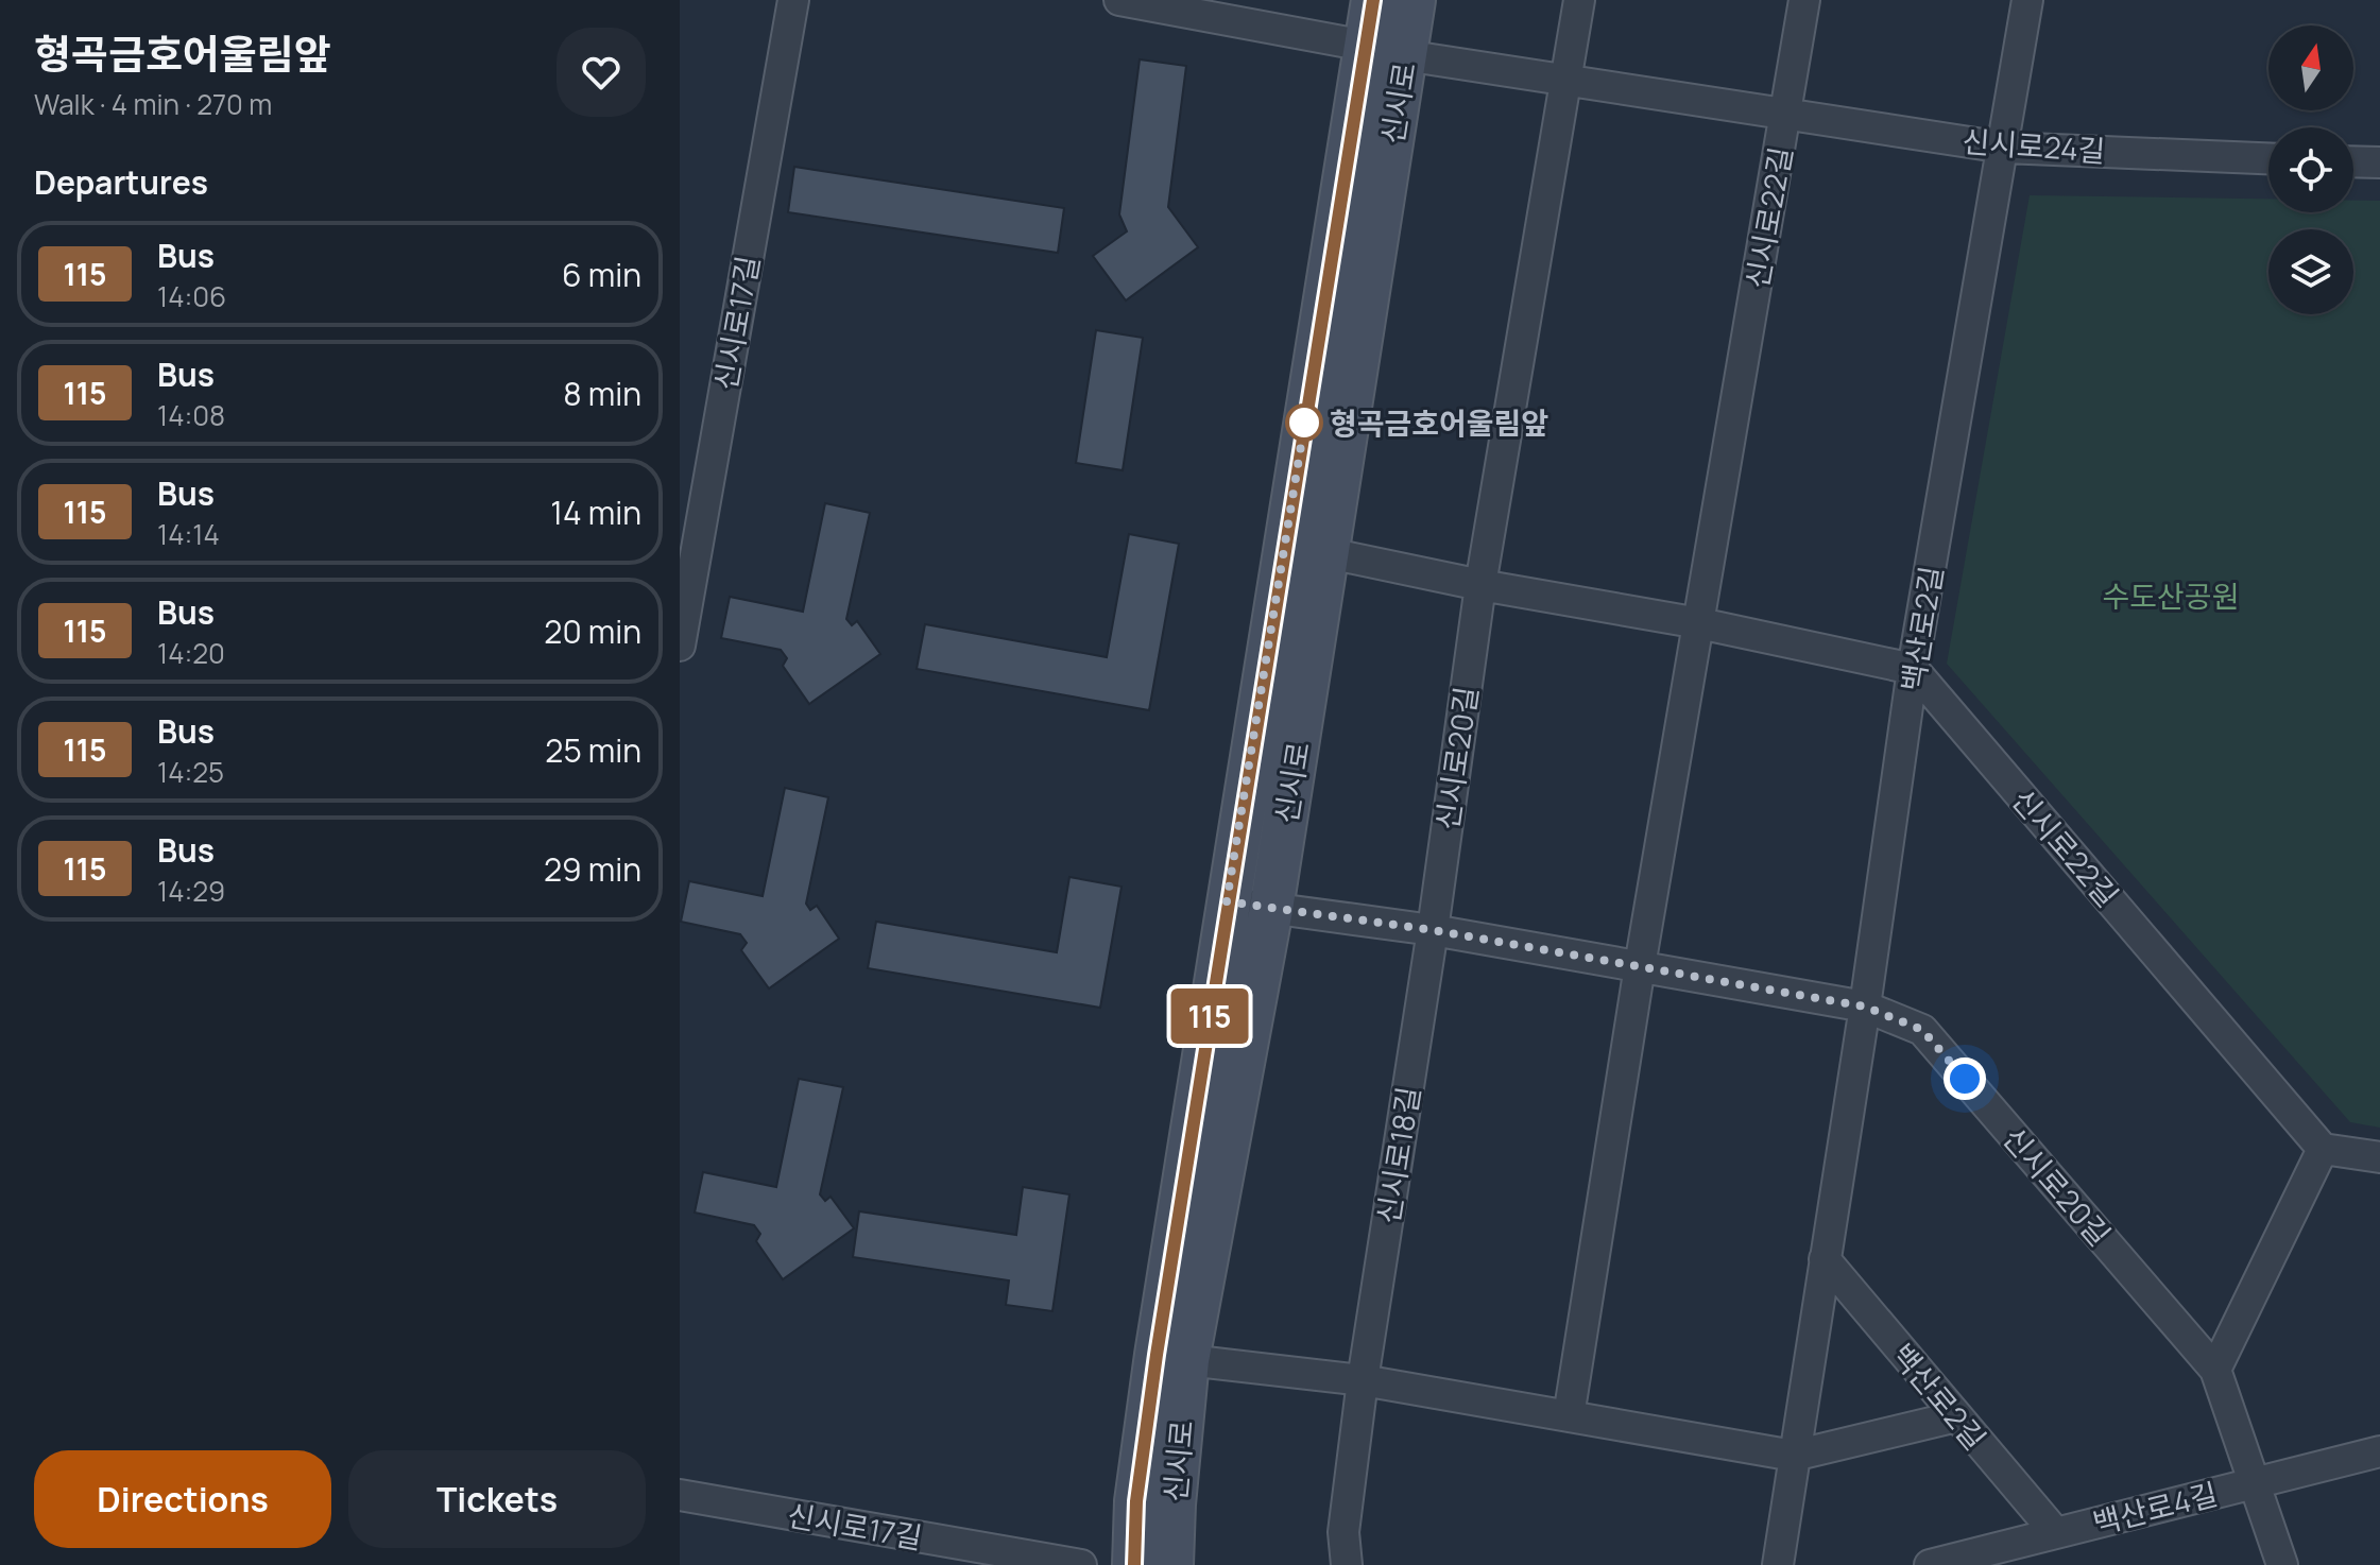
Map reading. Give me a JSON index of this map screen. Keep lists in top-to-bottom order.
{
  "streets": {
    "street": [
      "신시로",
      "신시로24길",
      "신시로22길",
      "신시로17길",
      "백산로2길",
      "신시로20길",
      "신시로18길",
      "백산로4길"
    ]
  },
  "crossings": [
    ["신시로", "신시로24길"],
    ["신시로", "신시로20길"],
    ["신시로24길", "신시로22길"],
    ["신시로24길", "백산로2길"],
    ["신시로22길", "백산로2길"],
    ["백산로2길", "신시로20길"],
    ["백산로2길", "백산로4길"],
    ["신시로20길", "신시로18길"],
    ["신시로20길", "백산로4길"]
  ],
  "parks": ["수도산공원"],
  "places": ["형곡금호어울림앞"],
  "lines": ["bus line 115"],
  "north": "top",
  "page": {
    "heading": [
      ["형곡금호어울림앞", "Walk · 4 min · 270 m"],
      "Departures"
    ],
    "on_map": "115",
    "list": [
      {
        "mark": "115",
        "name": "Bus",
        "note": "14:06",
        "value": "6 min"
      },
      {
        "mark": "115",
        "name": "Bus",
        "note": "14:08",
        "value": "8 min"
      },
      {
        "mark": "115",
        "name": "Bus",
        "note": "14:14",
        "value": "14 min"
      },
      {
        "mark": "115",
        "name": "Bus",
        "note": "14:20",
        "value": "20 min"
      },
      {
        "mark": "115",
        "name": "Bus",
        "note": "14:25",
        "value": "25 min"
      },
      {
        "mark": "115",
        "name": "Bus",
        "note": "14:29",
        "value": "29 min"
      }
    ],
    "buttons": ["Directions", "Tickets"]
  }
}
